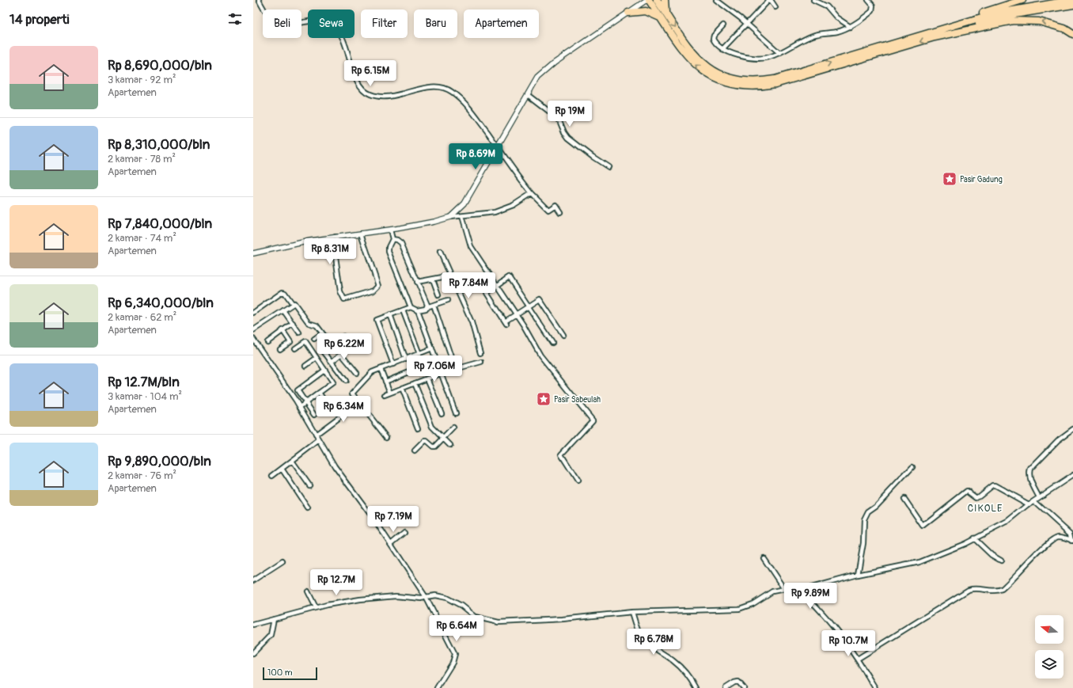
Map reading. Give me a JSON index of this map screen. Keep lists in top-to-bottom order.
{
  "districts": ["CIKOLE"],
  "places": {
    "place": ["Pasir Gadung", "Pasir Sabeulah"]
  },
  "scale_bar": "100 m",
  "north": "left",
  "page": {
    "heading": "14 properti",
    "chip": [
      "Beli",
      "Sewa",
      "Filter",
      "Baru",
      "Apartemen"
    ],
    "list": [
      {
        "name": "Rp 8,690,000/bln",
        "note": "3 kamar · 92 m² · Apartemen"
      },
      {
        "name": "Rp 8,310,000/bln",
        "note": "2 kamar · 78 m² · Apartemen"
      },
      {
        "name": "Rp 7,840,000/bln",
        "note": "2 kamar · 74 m² · Apartemen"
      },
      {
        "name": "Rp 6,340,000/bln",
        "note": "2 kamar · 62 m² · Apartemen"
      },
      {
        "name": "Rp 12.7M/bln",
        "note": "3 kamar · 104 m² · Apartemen"
      },
      {
        "name": "Rp 9,890,000/bln",
        "note": "2 kamar · 76 m² · Apartemen"
      }
    ],
    "price": [
      "Rp 6.15M",
      "Rp 19M",
      "Rp 8.69M",
      "Rp 8.31M",
      "Rp 7.84M",
      "Rp 6.22M",
      "Rp 7.06M",
      "Rp 6.34M",
      "Rp 7.19M",
      "Rp 12.7M",
      "Rp 9.89M",
      "Rp 6.64M",
      "Rp 6.78M",
      "Rp 10.7M"
    ],
    "scale": "100 m"
  }
}
